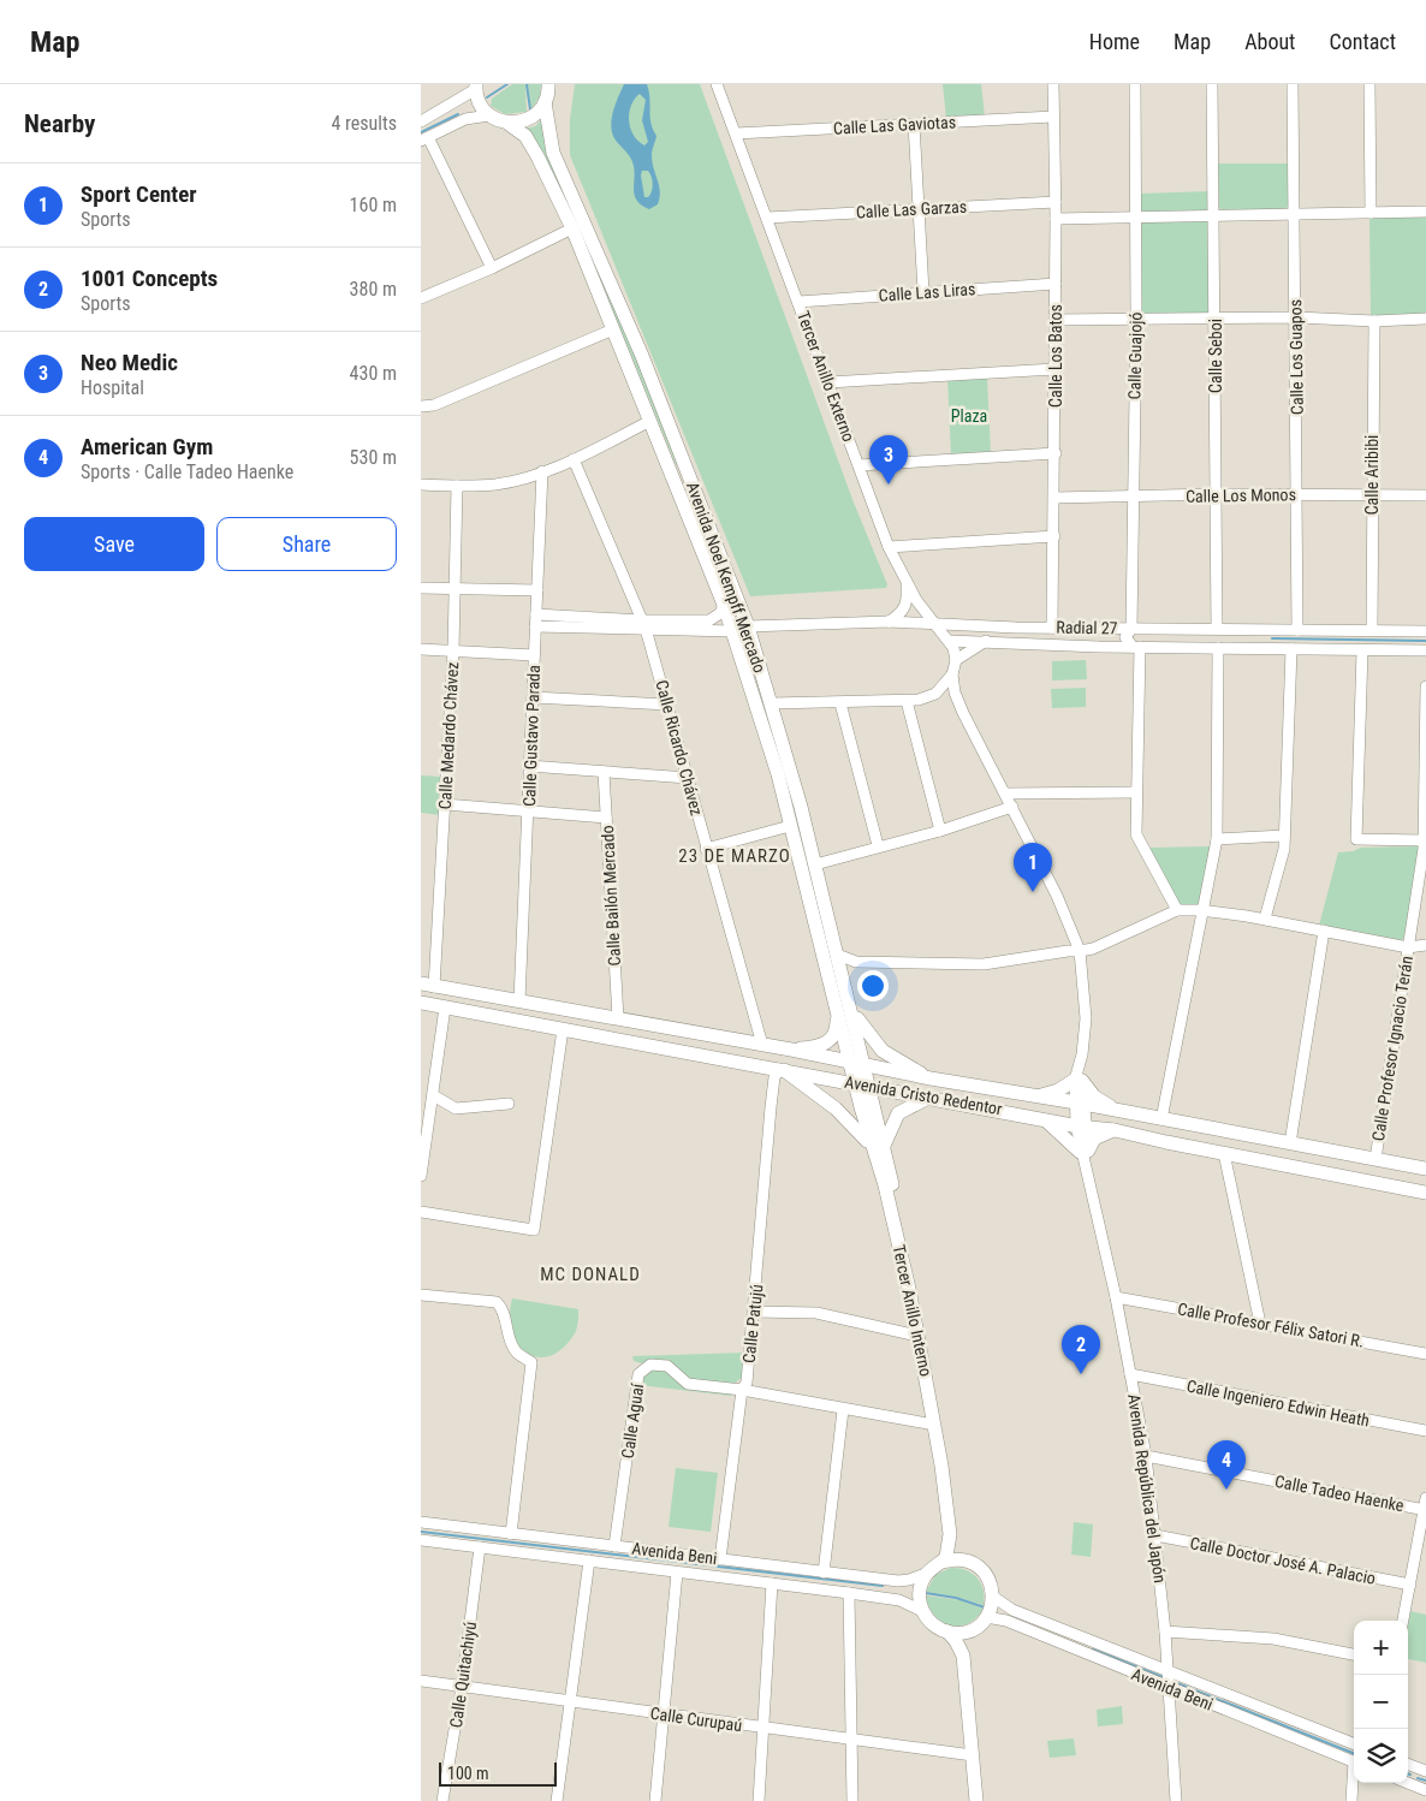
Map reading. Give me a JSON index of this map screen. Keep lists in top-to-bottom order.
{
  "streets": {
    "main road": ["Avenida Noel Kempff Mercado", "Avenida Cristo Redentor", "Tercer Anillo Interno"],
    "street": [
      "Calle Las Gaviotas",
      "Calle Las Garzas",
      "Calle Las Liras",
      "Calle Los Batos",
      "Calle Guajojó",
      "Calle Seboi",
      "Calle Los Guapos",
      "Tercer Anillo Externo",
      "Calle Aribibi",
      "Calle Los Monos",
      "Radial 27",
      "Calle Medardo Chávez",
      "Calle Gustavo Parada",
      "Calle Ricardo Chávez",
      "Calle Bailón Mercado",
      "Calle Profesor Ignacio Terán",
      "Calle Patujú",
      "Calle Profesor Félix Satori R.",
      "Calle Ingeniero Edwin Heath",
      "Calle Aguaí",
      "Avenida República del Japón",
      "Calle Tadeo Haenke",
      "Avenida Beni",
      "Calle Doctor José A. Palacio",
      "Calle Quitachiyú",
      "Calle Curupaú"
    ]
  },
  "crossings": [
    ["Calle Las Gaviotas", "Calle Los Batos"],
    ["Calle Las Gaviotas", "Tercer Anillo Externo"],
    ["Calle Las Garzas", "Calle Los Batos"],
    ["Calle Las Garzas", "Tercer Anillo Externo"],
    ["Calle Las Liras", "Calle Los Batos"],
    ["Calle Las Liras", "Tercer Anillo Externo"],
    ["Calle Los Batos", "Calle Los Monos"],
    ["Calle Los Batos", "Radial 27"],
    ["Calle Guajojó", "Calle Los Monos"],
    ["Calle Guajojó", "Radial 27"],
    ["Calle Seboi", "Calle Los Monos"],
    ["Calle Seboi", "Radial 27"],
    ["Calle Los Guapos", "Calle Los Monos"],
    ["Calle Los Guapos", "Radial 27"],
    ["Tercer Anillo Externo", "Radial 27"],
    ["Calle Aribibi", "Calle Los Monos"],
    ["Calle Aribibi", "Radial 27"],
    ["Avenida Noel Kempff Mercado", "Radial 27"],
    ["Avenida Noel Kempff Mercado", "Avenida Cristo Redentor"],
    ["Avenida Noel Kempff Mercado", "Tercer Anillo Interno"],
    ["Calle Medardo Chávez", "Avenida Cristo Redentor"],
    ["Calle Gustavo Parada", "Avenida Cristo Redentor"],
    ["Calle Ricardo Chávez", "Avenida Cristo Redentor"],
    ["Calle Bailón Mercado", "Avenida Cristo Redentor"],
    ["Calle Profesor Ignacio Terán", "Avenida Cristo Redentor"],
    ["Avenida Cristo Redentor", "Tercer Anillo Interno"],
    ["Avenida Cristo Redentor", "Calle Patujú"],
    ["Tercer Anillo Interno", "Calle Aguaí"],
    ["Tercer Anillo Interno", "Avenida Beni"],
    ["Calle Patujú", "Calle Aguaí"],
    ["Calle Patujú", "Avenida Beni"],
    ["Calle Profesor Félix Satori R.", "Avenida República del Japón"],
    ["Calle Ingeniero Edwin Heath", "Avenida República del Japón"],
    ["Calle Aguaí", "Avenida Beni"],
    ["Avenida República del Japón", "Calle Tadeo Haenke"],
    ["Avenida República del Japón", "Avenida Beni"],
    ["Avenida República del Japón", "Calle Doctor José A. Palacio"],
    ["Avenida Beni", "Calle Quitachiyú"],
    ["Calle Quitachiyú", "Calle Curupaú"]
  ],
  "districts": ["23 DE MARZO", "MC DONALD"],
  "parks": ["Plaza"],
  "scale_bar": "100 m",
  "page": {
    "header": "Map",
    "nav": [
      "Home",
      "Map",
      "About",
      "Contact"
    ],
    "heading": ["Nearby", "4 results"],
    "list": [
      {
        "mark": "1",
        "name": "Sport Center",
        "note": "Sports",
        "value": "160 m"
      },
      {
        "mark": "2",
        "name": "1001 Concepts",
        "note": "Sports",
        "value": "380 m"
      },
      {
        "mark": "3",
        "name": "Neo Medic",
        "note": "Hospital",
        "value": "430 m"
      },
      {
        "mark": "4",
        "name": "American Gym",
        "note": "Sports · Calle Tadeo Haenke",
        "value": "530 m"
      }
    ],
    "pins": [
      "3",
      "1",
      "2",
      "4"
    ],
    "buttons": ["Save", "Share"],
    "map_buttons": ["+", "−"],
    "scale": "100 m"
  }
}
